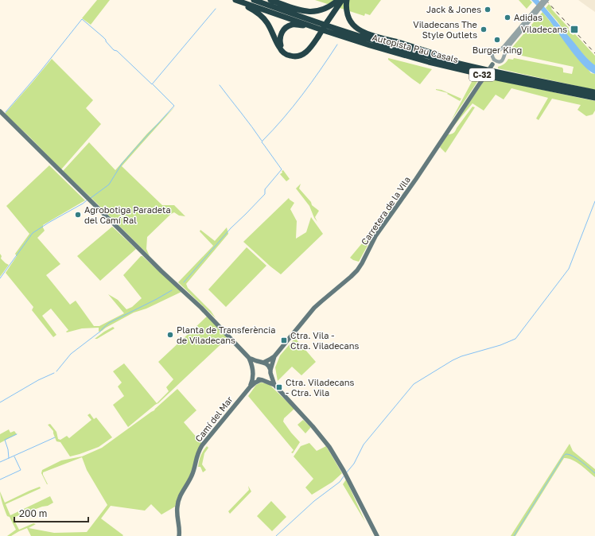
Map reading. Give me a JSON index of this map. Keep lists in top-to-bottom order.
{
  "streets": {
    "highway": ["Autopista Pau Casals", "C-32"],
    "main road": ["Carretera de la Vila", "Camí del Mar"]
  },
  "places": {
    "other": [
      "Jack & Jones",
      "Adidas",
      "Viladecans The Style Outlets",
      "Burger King",
      "Agrobotiga Paradeta del Camí Ral",
      "Planta de Transferència de Viladecans"
    ],
    "transit": ["Viladecans", "Ctra. Vila - Ctra. Viladecans", "Ctra. Viladecans - Ctra. Vila"]
  },
  "scale_bar": "200 m"
}
